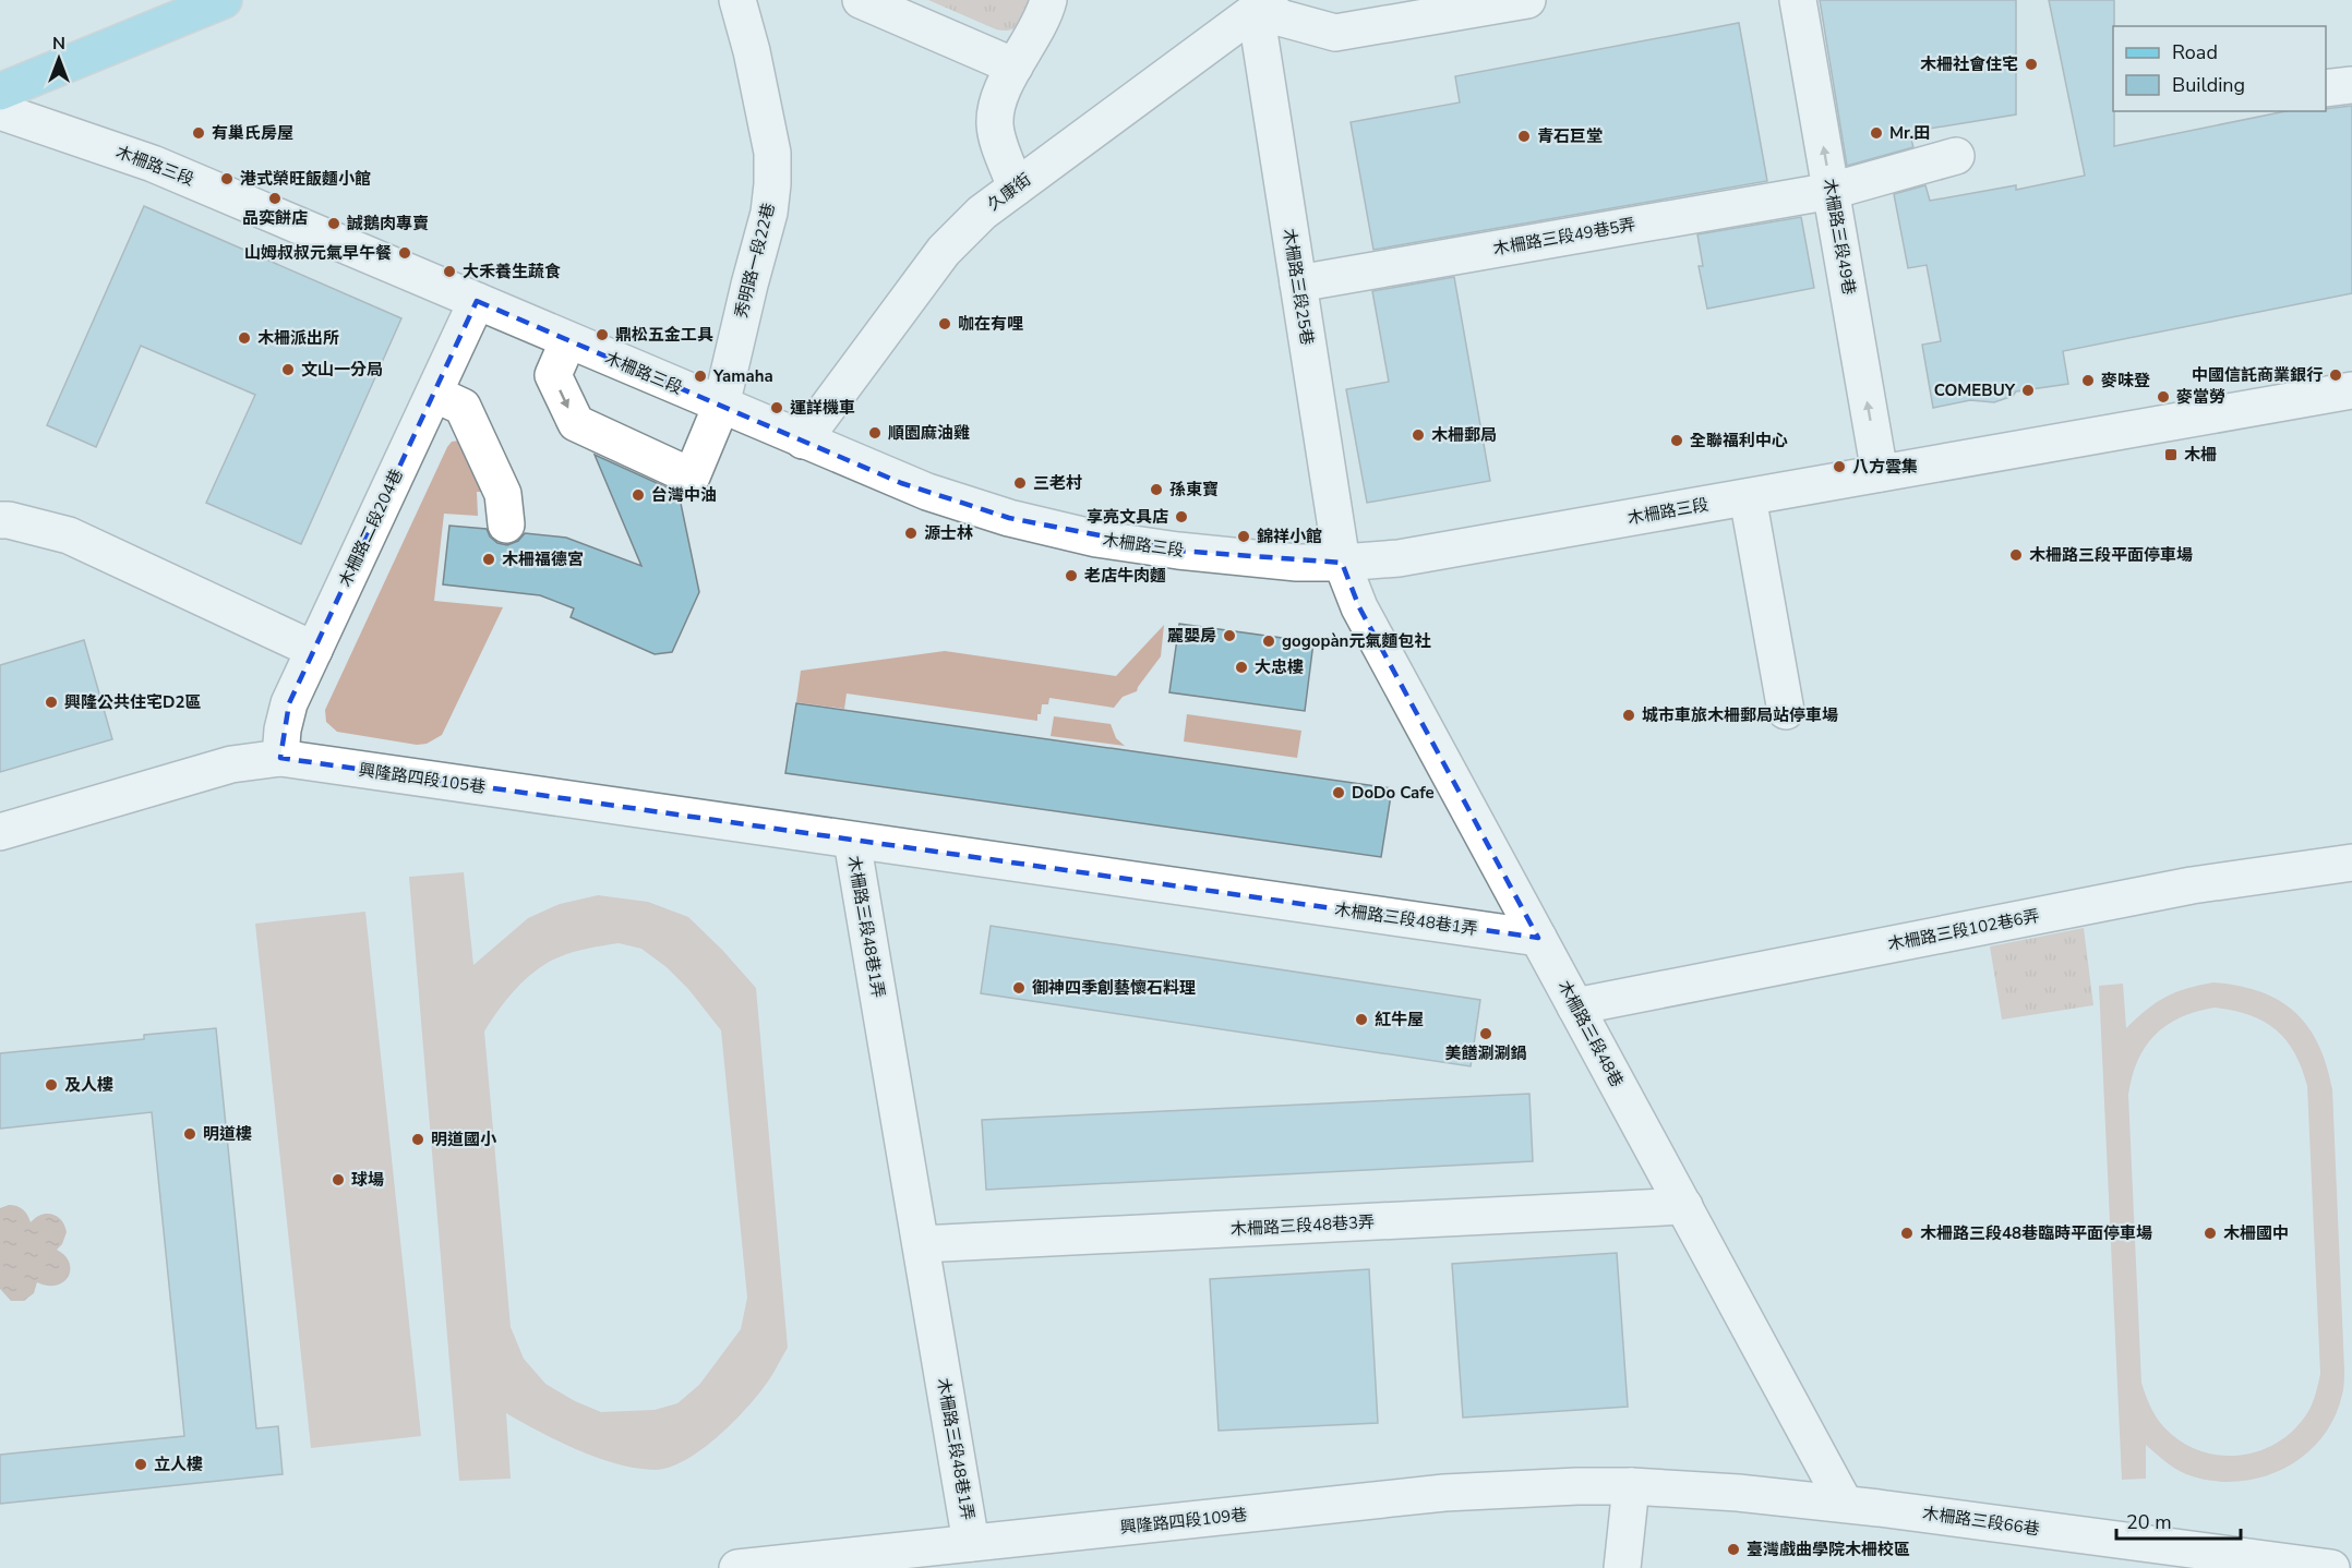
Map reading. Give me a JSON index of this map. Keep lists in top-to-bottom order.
{
  "streets": {
    "street": [
      "木柵路三段",
      "久康街",
      "木柵路三段49巷5弄",
      "木柵路三段49巷",
      "秀明路一段22巷",
      "木柵路三段25巷",
      "木柵路二段204巷",
      "興隆路四段105巷",
      "木柵路三段48巷1弄",
      "木柵路三段102巷6弄",
      "木柵路三段48巷",
      "木柵路三段48巷3弄",
      "興隆路四段109巷",
      "木柵路三段66巷"
    ]
  },
  "crossings": [
    ["木柵路三段", "久康街"],
    ["木柵路三段", "木柵路三段49巷"],
    ["木柵路三段", "秀明路一段22巷"],
    ["木柵路三段", "木柵路三段25巷"],
    ["木柵路三段", "木柵路二段204巷"],
    ["木柵路三段", "木柵路三段48巷"],
    ["久康街", "木柵路三段25巷"],
    ["木柵路三段49巷5弄", "木柵路三段49巷"],
    ["木柵路三段49巷5弄", "木柵路三段25巷"],
    ["木柵路三段25巷", "木柵路三段48巷"],
    ["木柵路二段204巷", "興隆路四段105巷"],
    ["興隆路四段105巷", "木柵路三段48巷1弄"],
    ["木柵路三段48巷1弄", "木柵路三段48巷"],
    ["木柵路三段48巷1弄", "木柵路三段48巷3弄"],
    ["木柵路三段48巷1弄", "興隆路四段109巷"],
    ["木柵路三段102巷6弄", "木柵路三段48巷"],
    ["木柵路三段48巷", "木柵路三段48巷3弄"],
    ["木柵路三段48巷", "木柵路三段66巷"],
    ["興隆路四段109巷", "木柵路三段66巷"]
  ],
  "one_way": ["木柵路三段49巷"],
  "places": {
    "other": [
      "木柵社會住宅",
      "有巢氏房屋",
      "Mr.田",
      "青石巨堂",
      "港式榮旺飯麵小館",
      "品奕餅店",
      "誠鵝肉專賣",
      "山姆叔叔元氣早午餐",
      "大禾養生蔬食",
      "咖在有哩",
      "鼎松五金工具",
      "木柵派出所",
      "文山一分局",
      "中國信託商業銀行",
      "Yamaha",
      "麥味登",
      "COMEBUY",
      "麥當勞",
      "運詳機車",
      "順園麻油雞",
      "木柵郵局",
      "全聯福利中心",
      "八方雲集",
      "三老村",
      "孫東寶",
      "台灣中油",
      "享亮文具店",
      "源士林",
      "錦祥小館",
      "木柵路三段平面停車場",
      "木柵福德宮",
      "老店牛肉麵",
      "麗嬰房",
      "gogopàn元氣麵包社",
      "大忠樓",
      "興隆公共住宅D2區",
      "城市車旅木柵郵局站停車場",
      "DoDo Cafe",
      "御神四季創藝懷石料理",
      "紅牛屋",
      "美饍涮涮鍋",
      "及人樓",
      "明道樓",
      "明道國小",
      "球場",
      "木柵路三段48巷臨時平面停車場",
      "木柵國中",
      "立人樓",
      "臺灣戲曲學院木柵校區"
    ],
    "transit": ["木柵"]
  },
  "legend": ["Road", "Building"],
  "scale_bar": "20 m",
  "north": "top"
}
